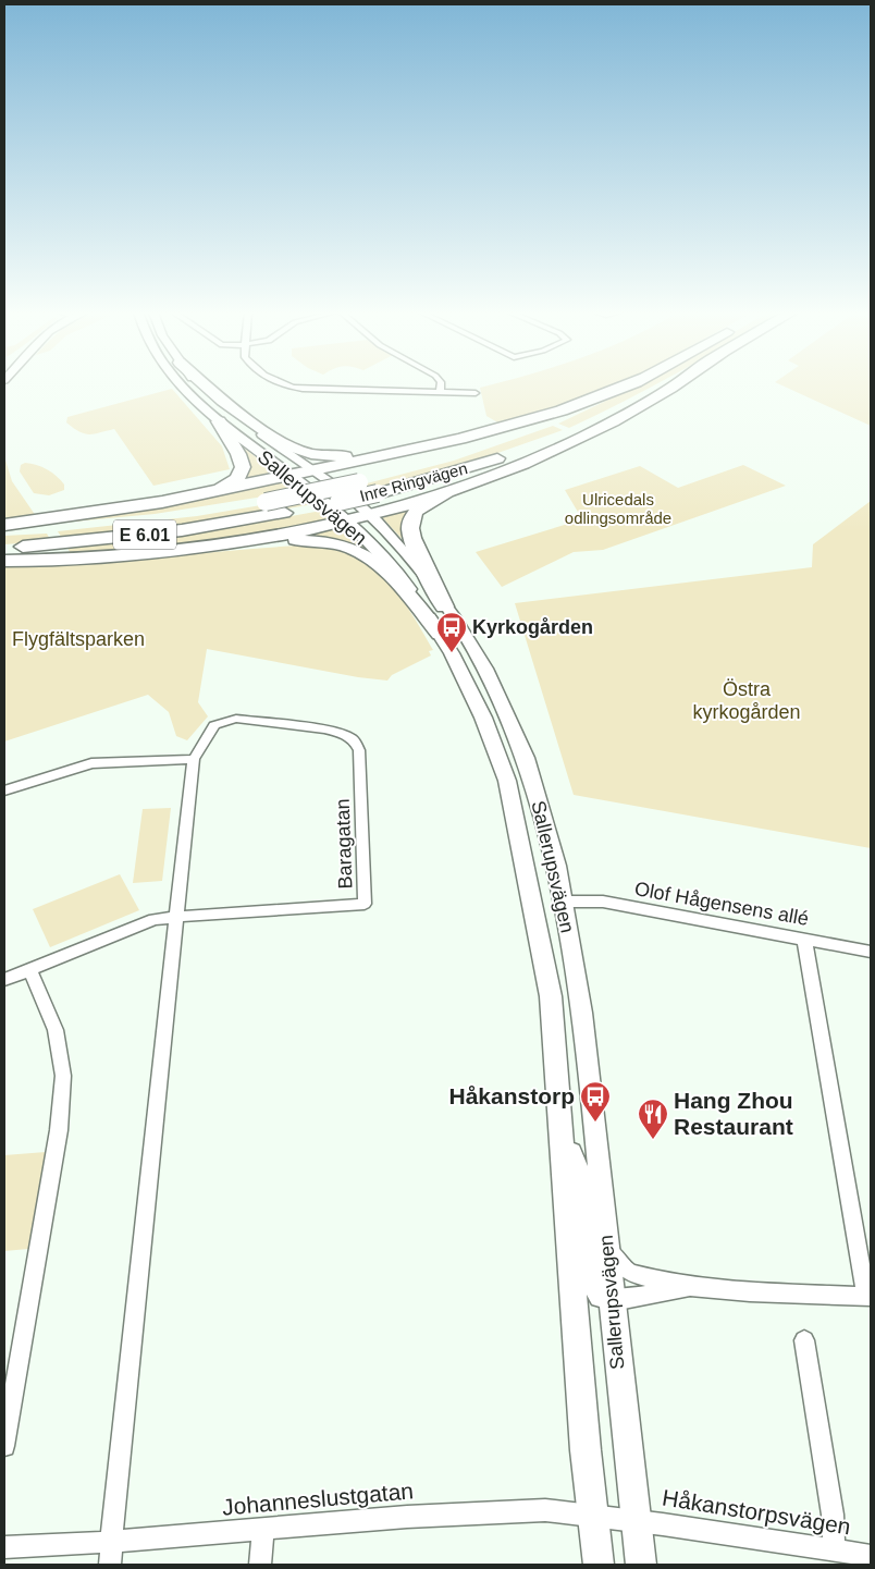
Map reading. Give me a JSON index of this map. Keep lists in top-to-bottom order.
{
  "streets": {
    "highway": ["Inre Ringvägen", "E 6.01"],
    "main road": ["Sallerupsvägen"],
    "street": [
      "Baragatan",
      "Olof Hågensens allé",
      "Johanneslustgatan",
      "Håkanstorpsvägen"
    ]
  },
  "crossings": [
    ["Sallerupsvägen", "Olof Hågensens allé"],
    ["Sallerupsvägen", "Johanneslustgatan"],
    ["Sallerupsvägen", "Håkanstorpsvägen"],
    ["Johanneslustgatan", "Håkanstorpsvägen"]
  ],
  "parks": ["Ulricedals odlingsområde", "Flygfältsparken", "Östra kyrkogården"],
  "places": {
    "bus stop": ["Kyrkogården", "Håkanstorp"],
    "restaurant": ["Hang Zhou Restaurant"]
  }
}
